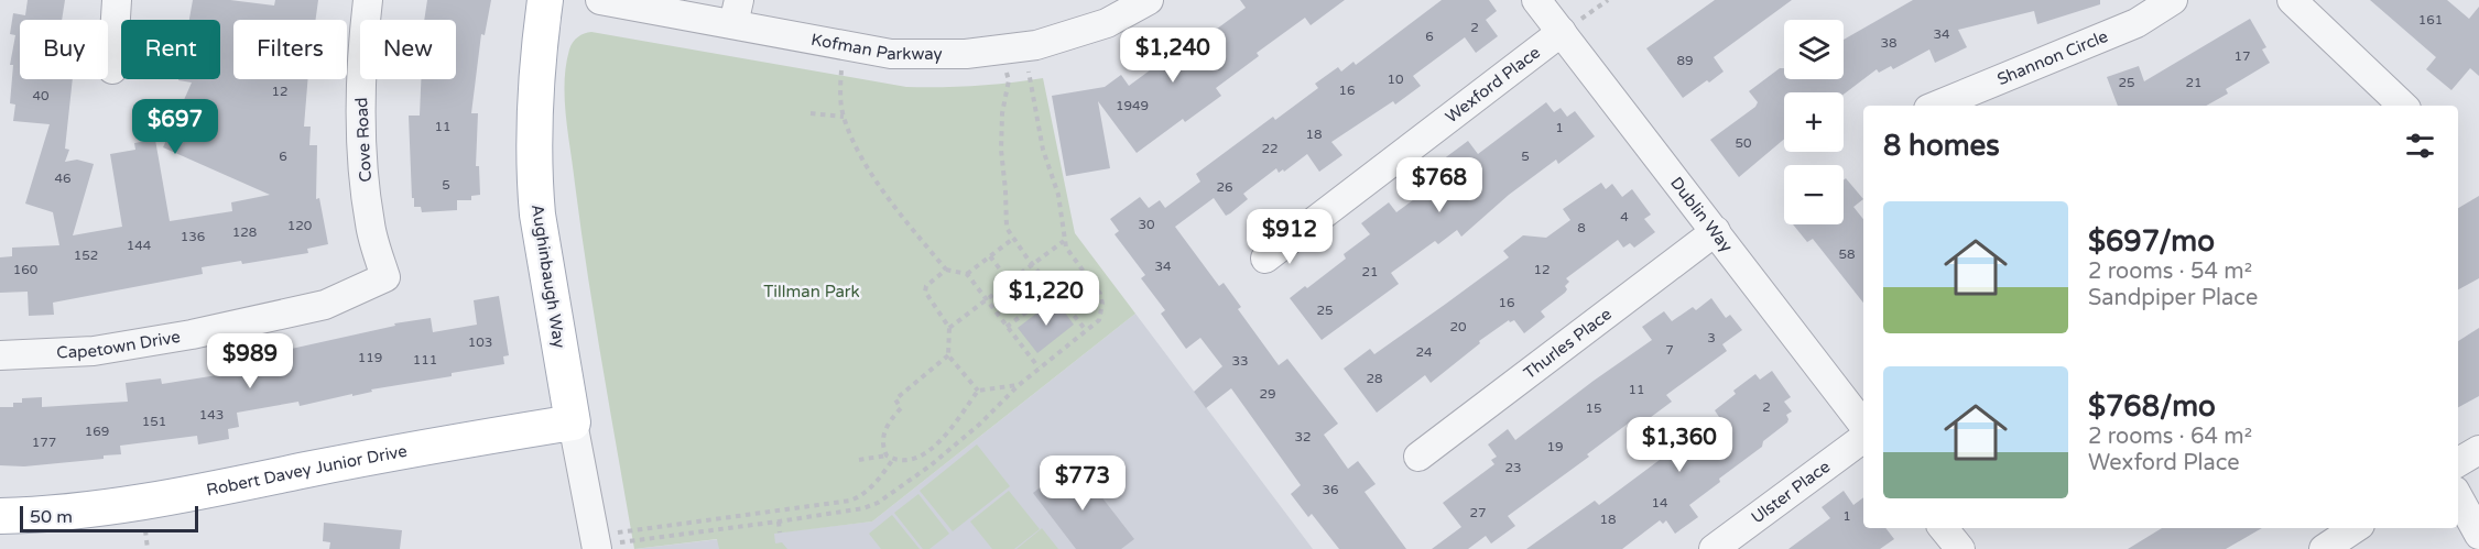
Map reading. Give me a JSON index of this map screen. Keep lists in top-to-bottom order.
{
  "streets": {
    "main road": ["Aughinbaugh Way", "Robert Davey Junior Drive"],
    "street": [
      "Kofman Parkway",
      "Shannon Circle",
      "Wexford Place",
      "Cove Road",
      "Dublin Way",
      "Capetown Drive",
      "Thurles Place",
      "Ulster Place"
    ]
  },
  "crossings": [
    ["Wexford Place", "Dublin Way"],
    ["Cove Road", "Capetown Drive"],
    ["Dublin Way", "Thurles Place"],
    ["Aughinbaugh Way", "Robert Davey Junior Drive"]
  ],
  "parks": ["Tillman Park"],
  "house_numbers": [
    "161",
    "2",
    "34",
    "6",
    "38",
    "17",
    "89",
    "10",
    "25",
    "21",
    "16",
    "12",
    "40",
    "1949",
    "11",
    "1",
    "18",
    "50",
    "22",
    "6",
    "5",
    "46",
    "5",
    "26",
    "4",
    "30",
    "120",
    "8",
    "128",
    "136",
    "144",
    "58",
    "152",
    "34",
    "160",
    "12",
    "21",
    "16",
    "25",
    "20",
    "3",
    "103",
    "7",
    "24",
    "119",
    "111",
    "33",
    "28",
    "11",
    "29",
    "2",
    "15",
    "143",
    "151",
    "169",
    "32",
    "177",
    "19",
    "23",
    "36",
    "14",
    "27",
    "1",
    "18"
  ],
  "scale_bar": "50 m",
  "page": {
    "map_buttons": ["+", "−"],
    "chip": [
      "Buy",
      "Rent",
      "Filters",
      "New"
    ],
    "price": [
      "$1,240",
      "$697",
      "$768",
      "$912",
      "$1,220",
      "$989",
      "$1,360",
      "$773"
    ],
    "heading": "8 homes",
    "list": [
      {
        "name": "$697/mo",
        "note": "2 rooms · 54 m² · Sandpiper Place"
      },
      {
        "name": "$768/mo",
        "note": "2 rooms · 64 m² · Wexford Place"
      }
    ],
    "scale": "50 m"
  }
}
